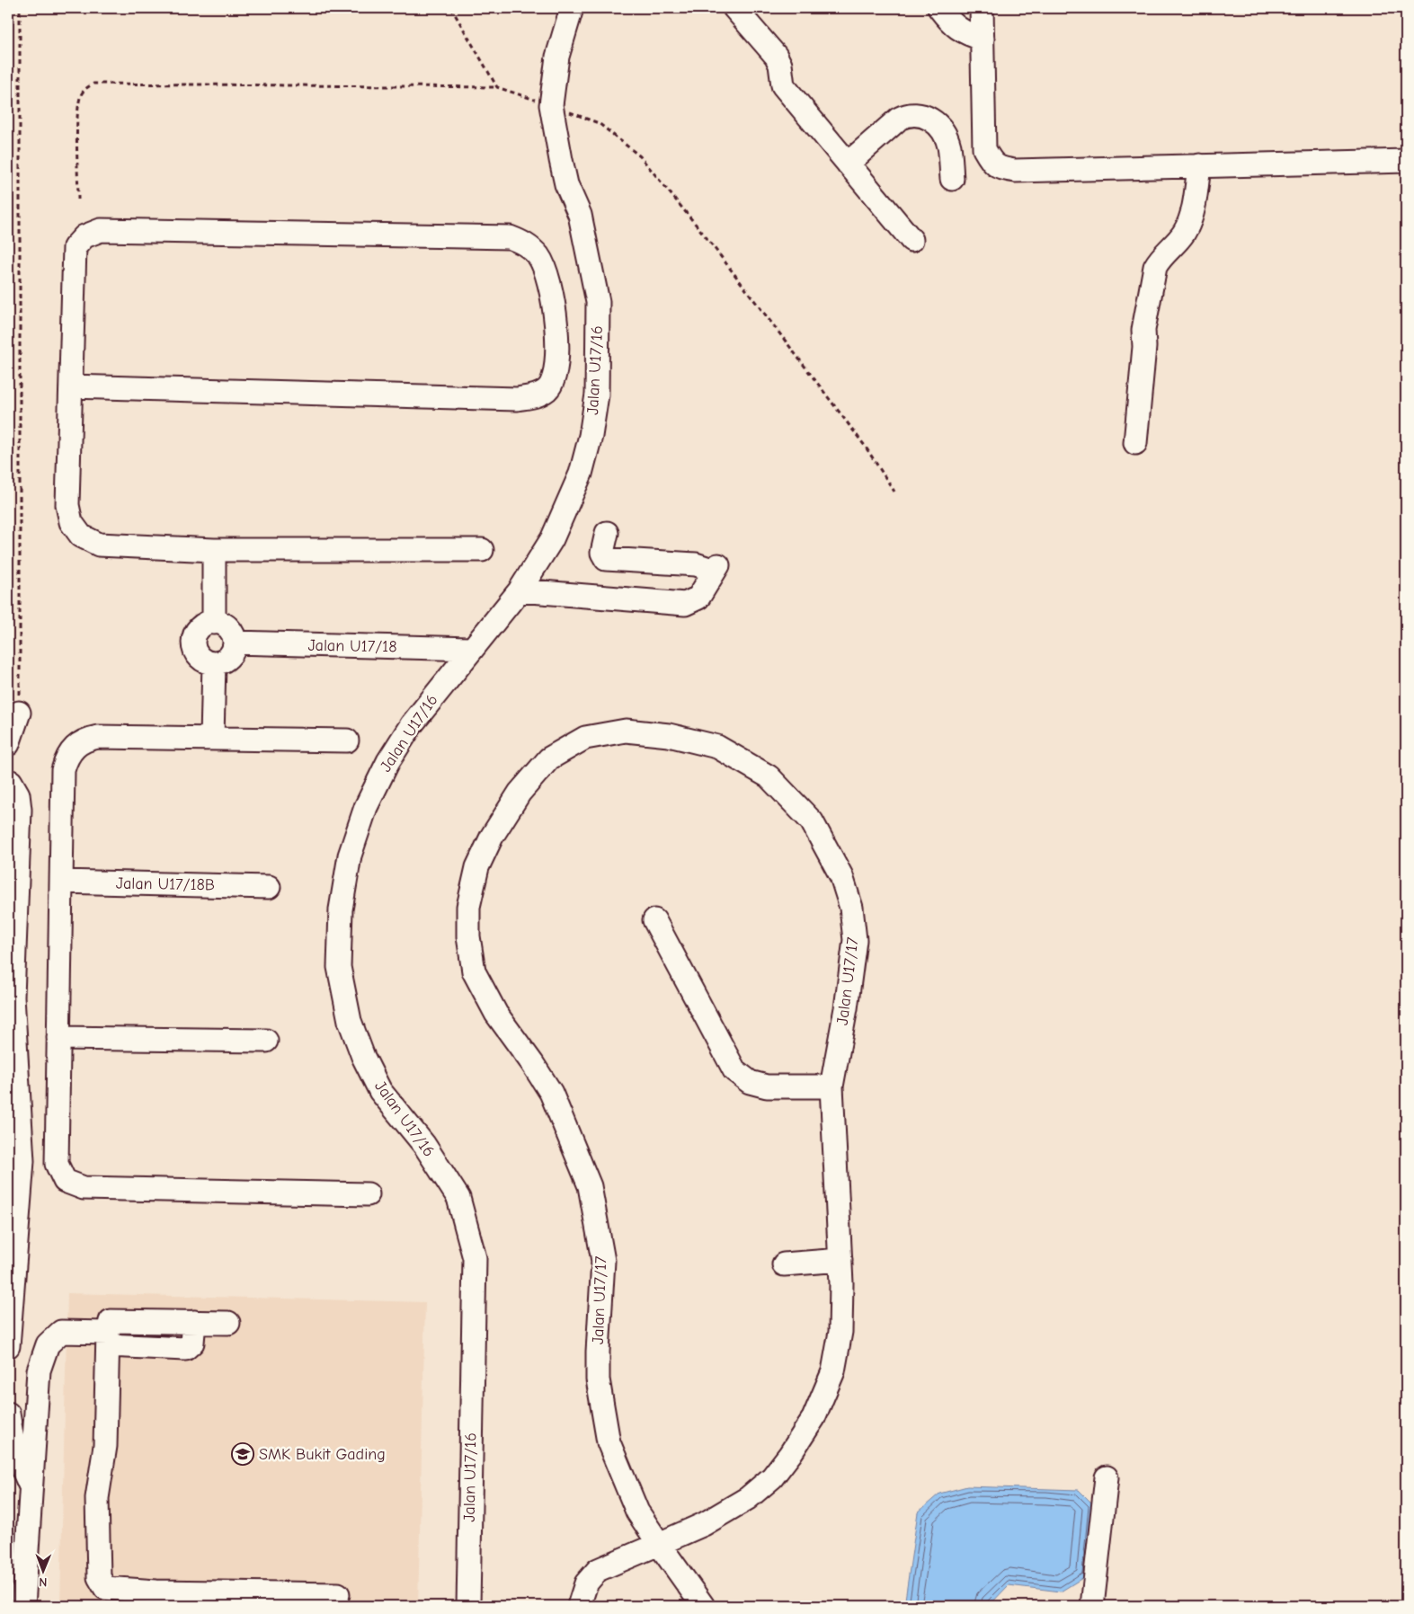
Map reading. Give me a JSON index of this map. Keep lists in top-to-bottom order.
{
  "streets": {
    "street": [
      "Jalan U17/16",
      "Jalan U17/18",
      "Jalan U17/18B",
      "Jalan U17/17"
    ]
  },
  "crossings": [
    ["Jalan U17/16", "Jalan U17/18"]
  ],
  "places": {
    "school or university": ["SMK Bukit Gading"]
  },
  "north": "bottom"
}
